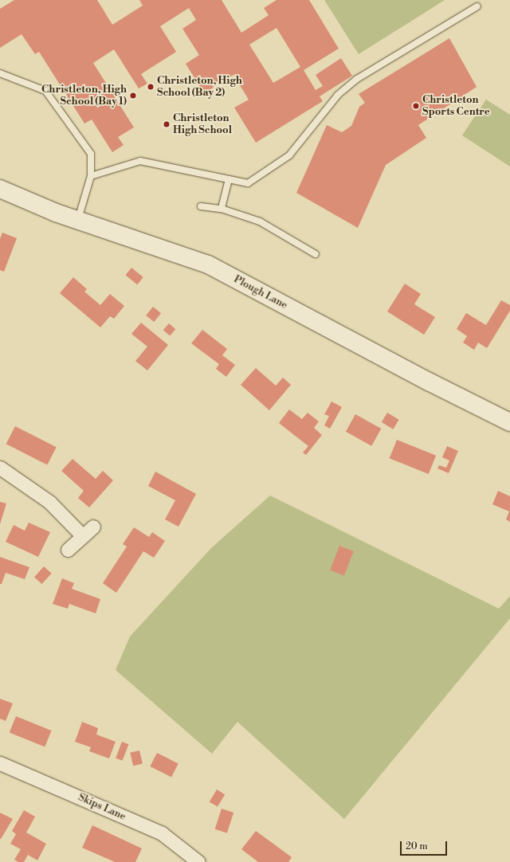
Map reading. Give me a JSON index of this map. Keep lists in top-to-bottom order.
{
  "streets": {
    "street": ["Plough Lane", "Skips Lane"]
  },
  "places": [
    "Christleton, High School (Bay 2)",
    "Christleton, High School (Bay 1)",
    "Christleton Sports Centre",
    "Christleton High School"
  ],
  "scale_bar": "20 m"
}
